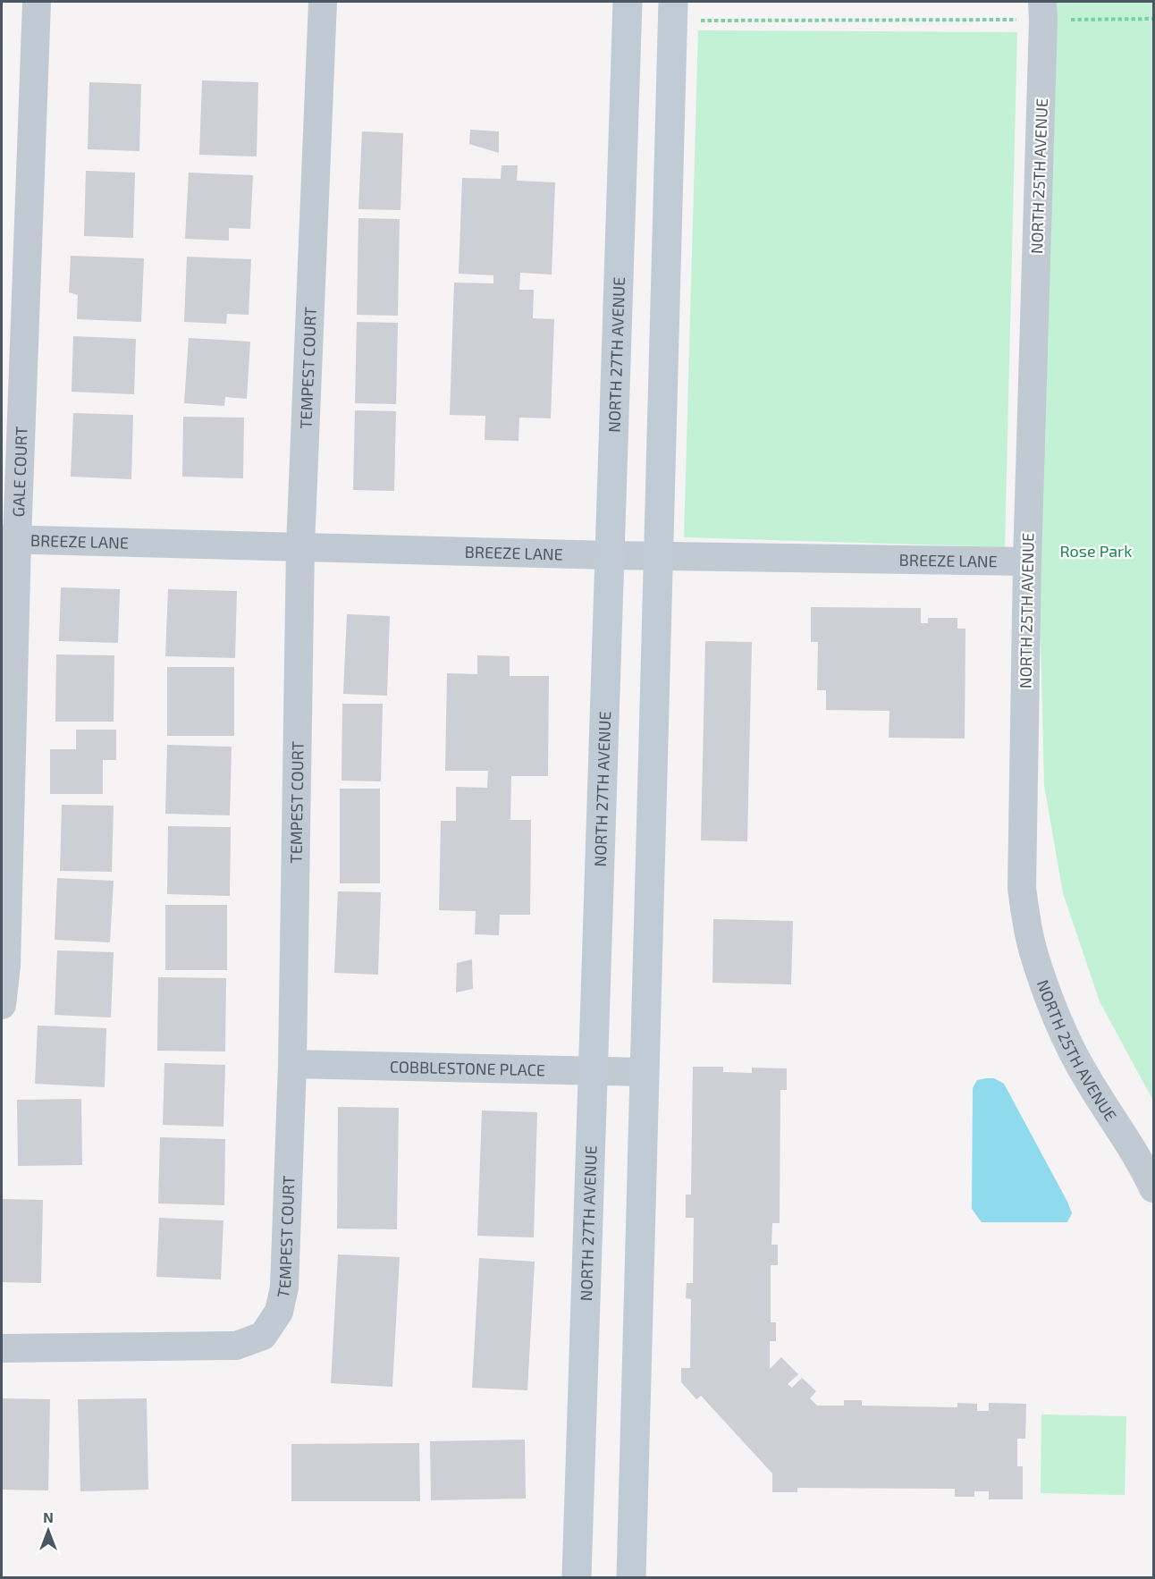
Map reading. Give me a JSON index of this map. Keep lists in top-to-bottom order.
{
  "streets": {
    "street": [
      "NORTH 25TH AVENUE",
      "NORTH 27TH AVENUE",
      "TEMPEST COURT",
      "GALE COURT",
      "BREEZE LANE",
      "COBBLESTONE PLACE"
    ]
  },
  "crossings": [
    ["NORTH 25TH AVENUE", "BREEZE LANE"],
    ["NORTH 27TH AVENUE", "BREEZE LANE"],
    ["NORTH 27TH AVENUE", "COBBLESTONE PLACE"],
    ["TEMPEST COURT", "BREEZE LANE"],
    ["TEMPEST COURT", "COBBLESTONE PLACE"],
    ["GALE COURT", "BREEZE LANE"]
  ],
  "parks": ["Rose Park"],
  "north": "top"
}
